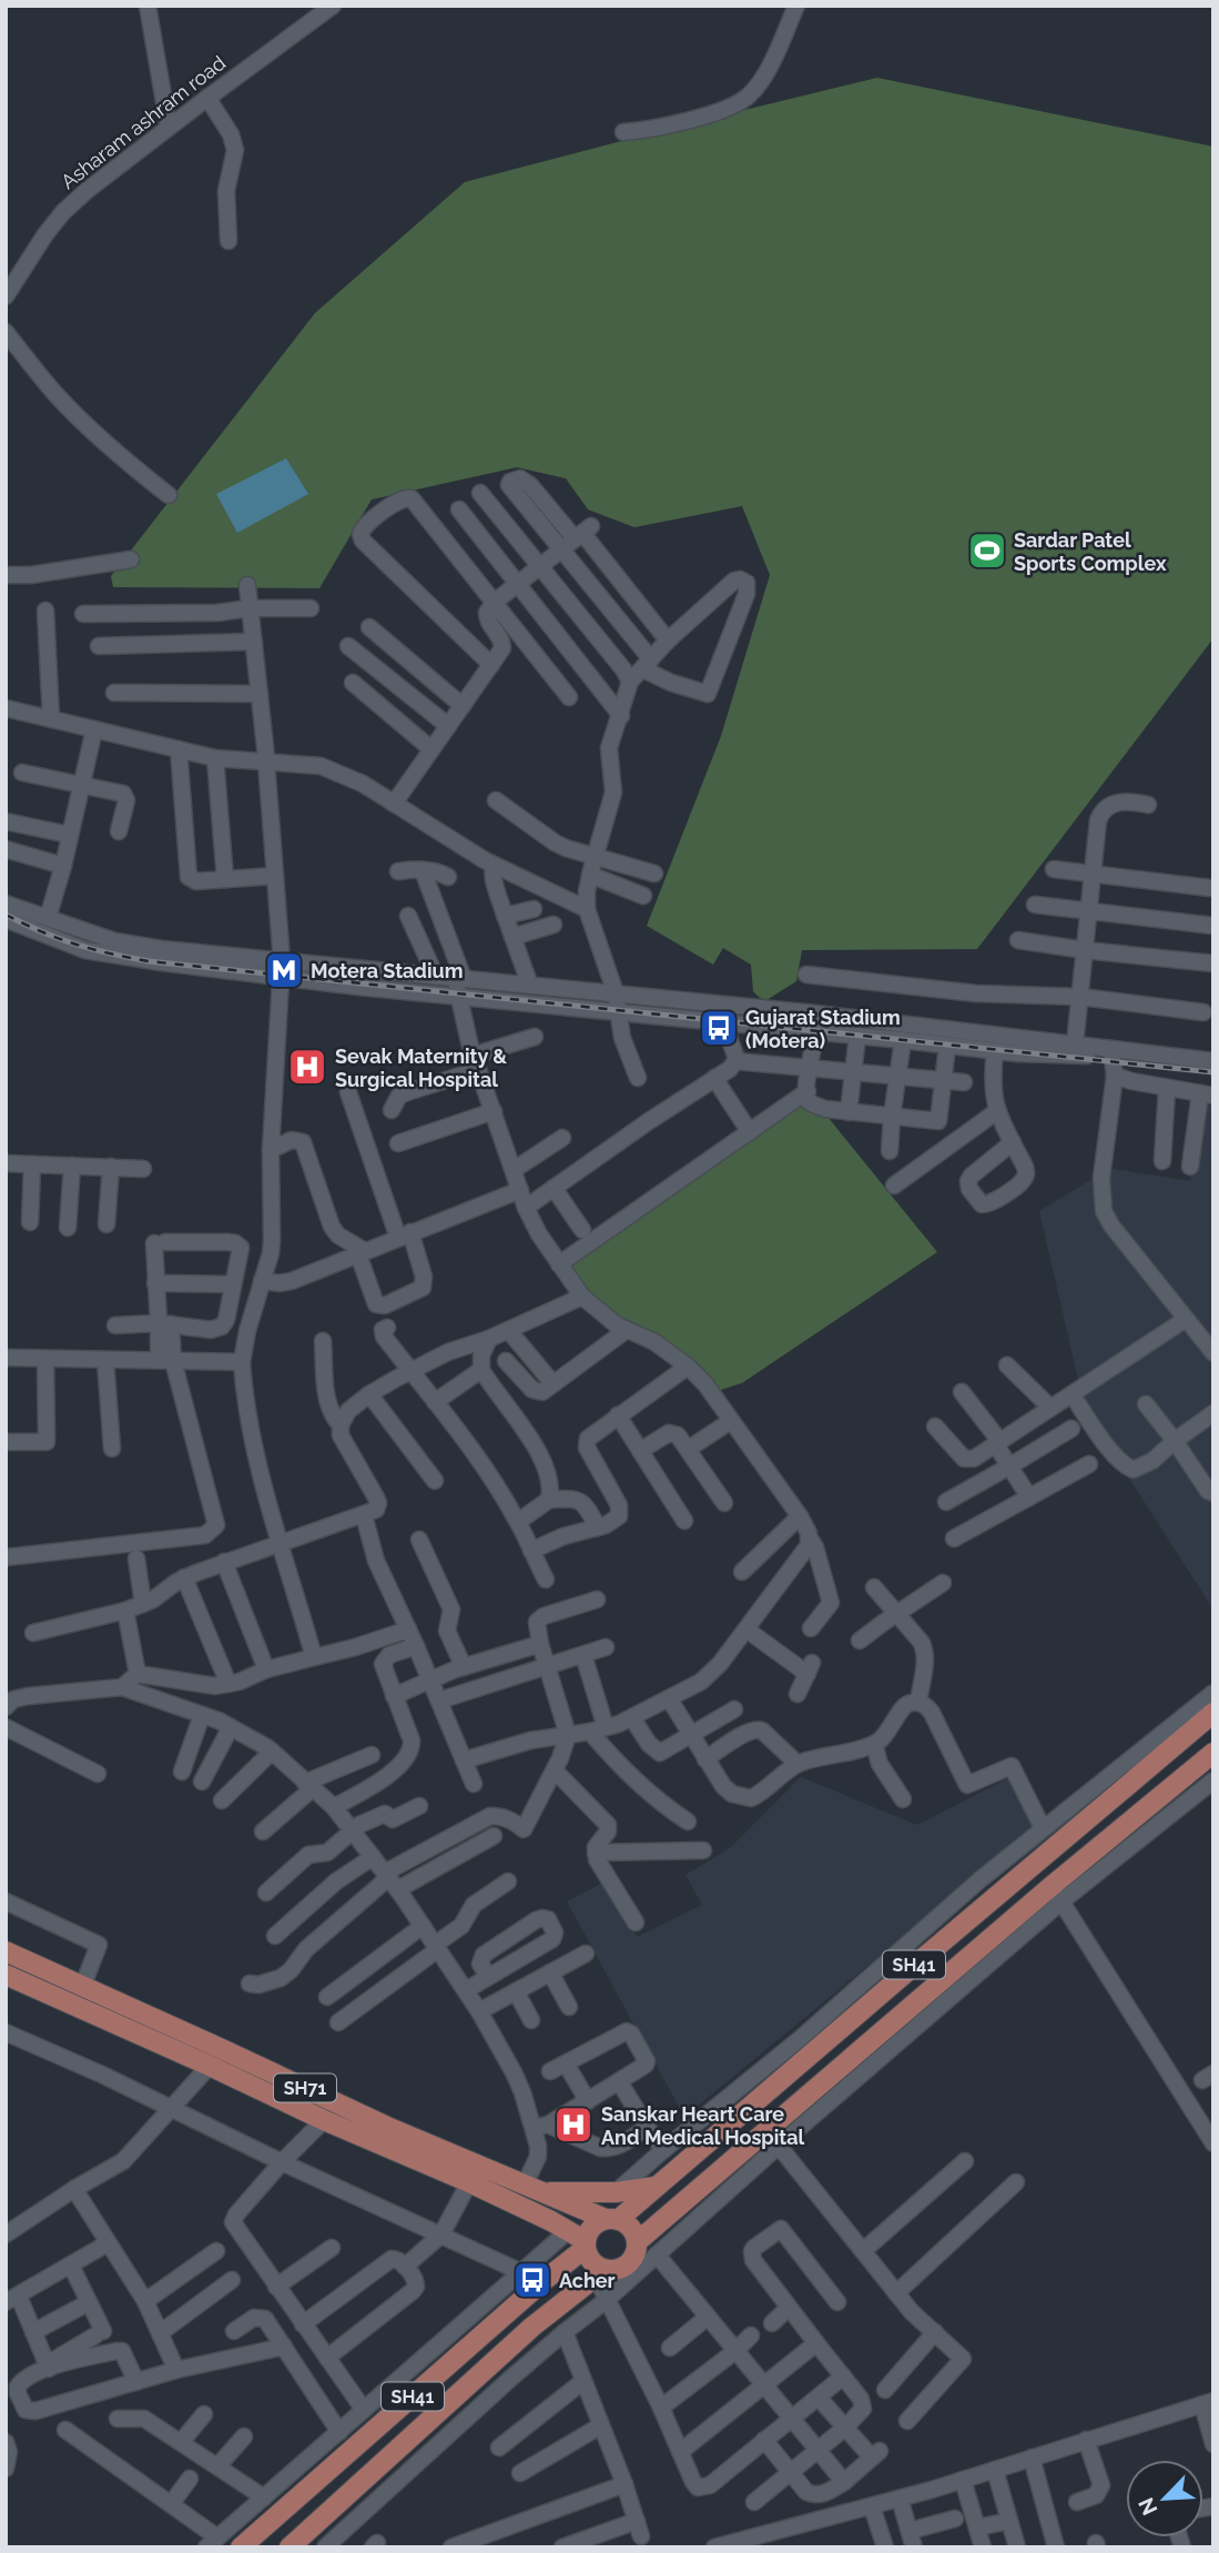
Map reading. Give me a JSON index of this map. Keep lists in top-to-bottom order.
{
  "streets": {
    "main road": ["SH41", "SH71"],
    "street": ["Asharam ashram road"]
  },
  "crossings": [
    ["SH41", "SH71"]
  ],
  "places": {
    "sports": ["Sardar Patel Sports Complex"],
    "metro station": ["Motera Stadium"],
    "bus stop": ["Gujarat Stadium (Motera)", "Acher"],
    "hospital": ["Sevak Maternity & Surgical Hospital", "Sanskar Heart Care And Medical Hospital"]
  },
  "north": "bottom left"
}
